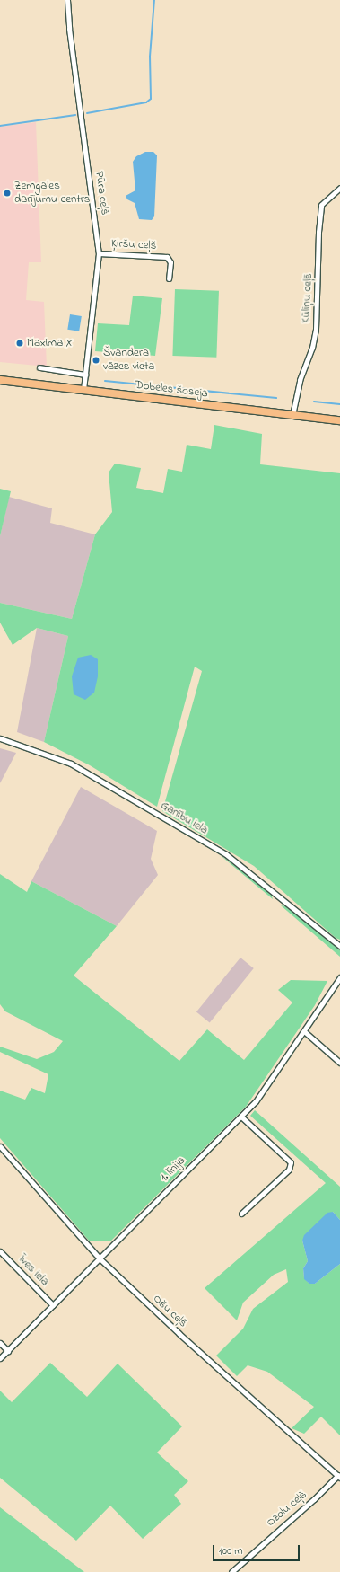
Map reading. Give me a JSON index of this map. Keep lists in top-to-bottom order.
{
  "streets": {
    "main road": ["Dobeles šoseja"],
    "street": [
      "Pūra ceļš",
      "Ķiršu ceļš",
      "Kūliņu ceļš",
      "Ganību iela",
      "1. līnija",
      "Īves iela",
      "Ošu ceļš",
      "Ozolu ceļš"
    ]
  },
  "crossings": [
    ["Pūra ceļš", "Ķiršu ceļš"],
    ["Pūra ceļš", "Dobeles šoseja"],
    ["Kūliņu ceļš", "Dobeles šoseja"],
    ["1. līnija", "Īves iela"],
    ["1. līnija", "Ošu ceļš"],
    ["Ošu ceļš", "Ozolu ceļš"]
  ],
  "places": ["Zemgales darījumu centrs", "Maxima X", "Švandera vāzes vieta"],
  "scale_bar": "100 m"
}
